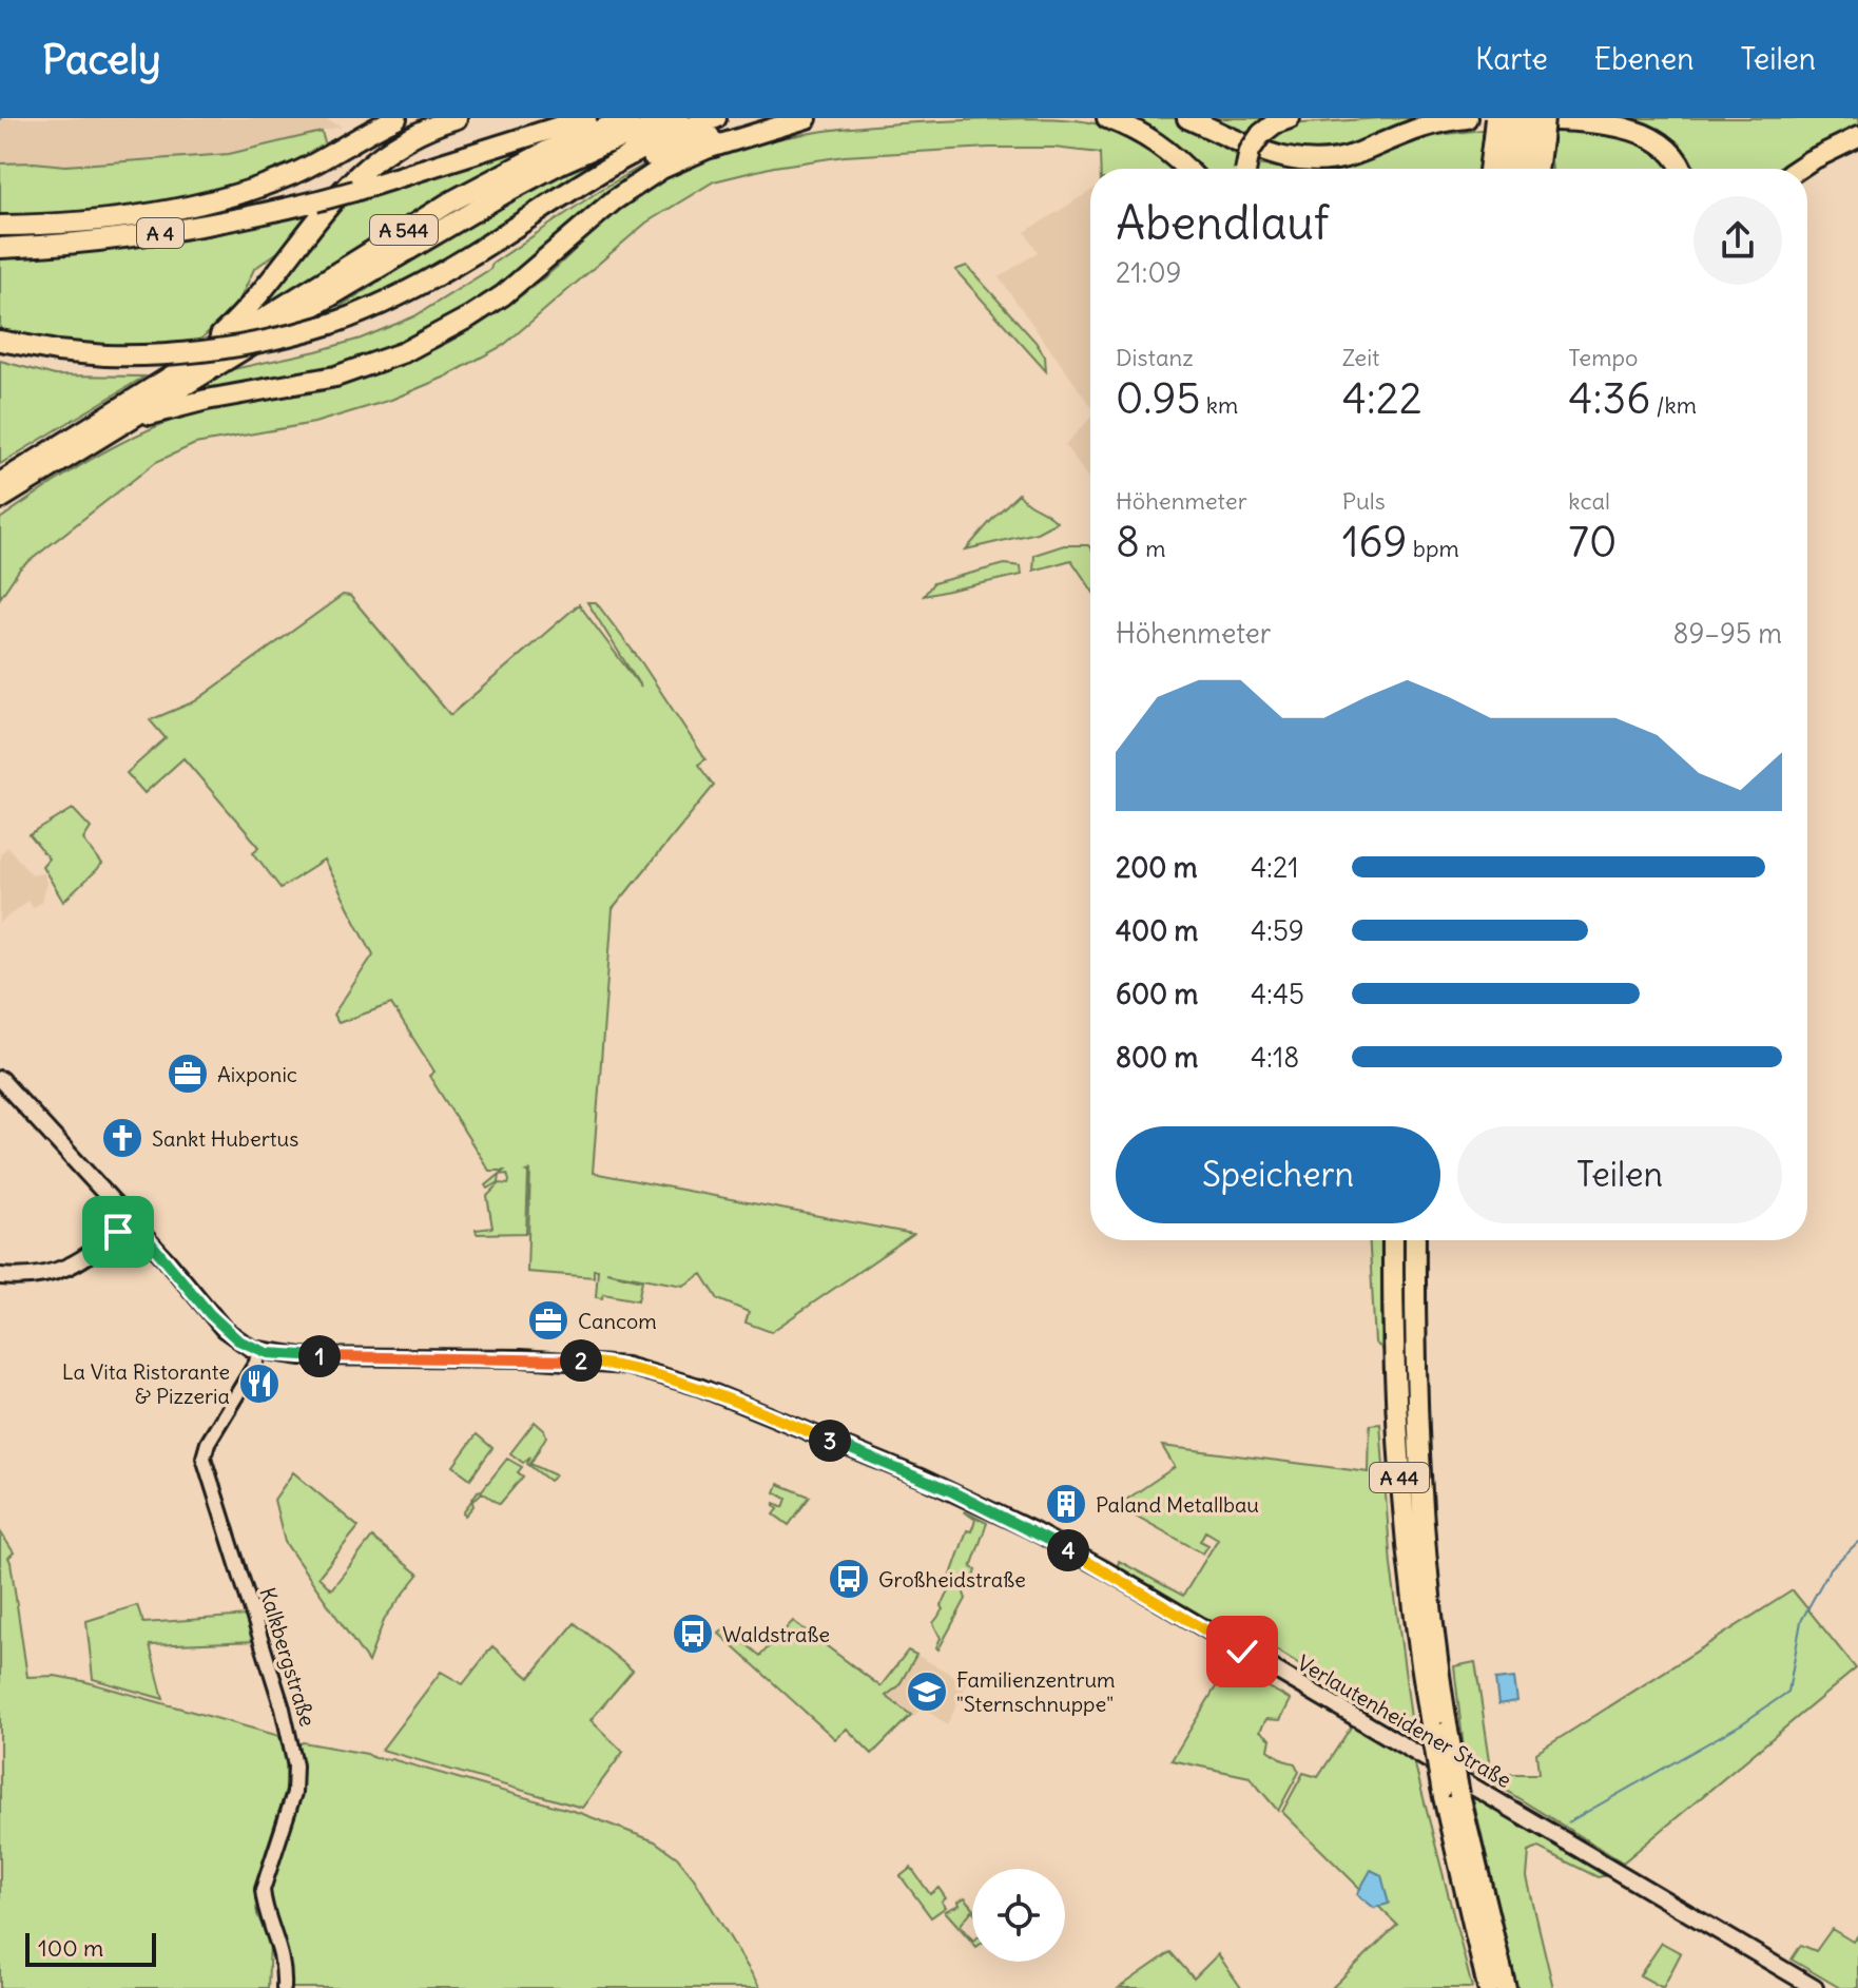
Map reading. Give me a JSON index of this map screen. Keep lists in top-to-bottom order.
{
  "streets": {
    "highway": ["A 544", "A 4", "A 44"],
    "main road": ["Verlautenheidener Straße"],
    "street": ["Kalkbergstraße"]
  },
  "crossings": [
    ["Kalkbergstraße", "Verlautenheidener Straße"]
  ],
  "places": {
    "office": ["Aixponic", "Cancom"],
    "church": ["Sankt Hubertus"],
    "restaurant": ["La Vita Ristorante & Pizzeria"],
    "building": ["Paland Metallbau"],
    "bus stop": ["Großheidstraße", "Waldstraße"],
    "school or university": ["Familienzentrum \"Sternschnuppe\""]
  },
  "scale_bar": "100 m",
  "page": {
    "header": "Pacely",
    "nav": ["Karte", "Ebenen", "Teilen"],
    "heading": ["Abendlauf", "21:09"],
    "stats": [
      ["Distanz", "0.95 km"],
      ["Zeit", "4:22"],
      ["Tempo", "4:36 /km"],
      ["Höhenmeter", "8 m"],
      ["Puls", "169 bpm"],
      ["kcal", "70"]
    ],
    "chart": ["Höhenmeter", "89–95 m"],
    "list": [
      {
        "name": "200 m",
        "note": "4:21"
      },
      {
        "name": "400 m",
        "note": "4:59"
      },
      {
        "name": "600 m",
        "note": "4:45"
      },
      {
        "name": "800 m",
        "note": "4:18"
      }
    ],
    "buttons": ["Speichern", "Teilen"],
    "pins": [
      "1",
      "2",
      "3",
      "4"
    ],
    "scale": "100 m"
  }
}
